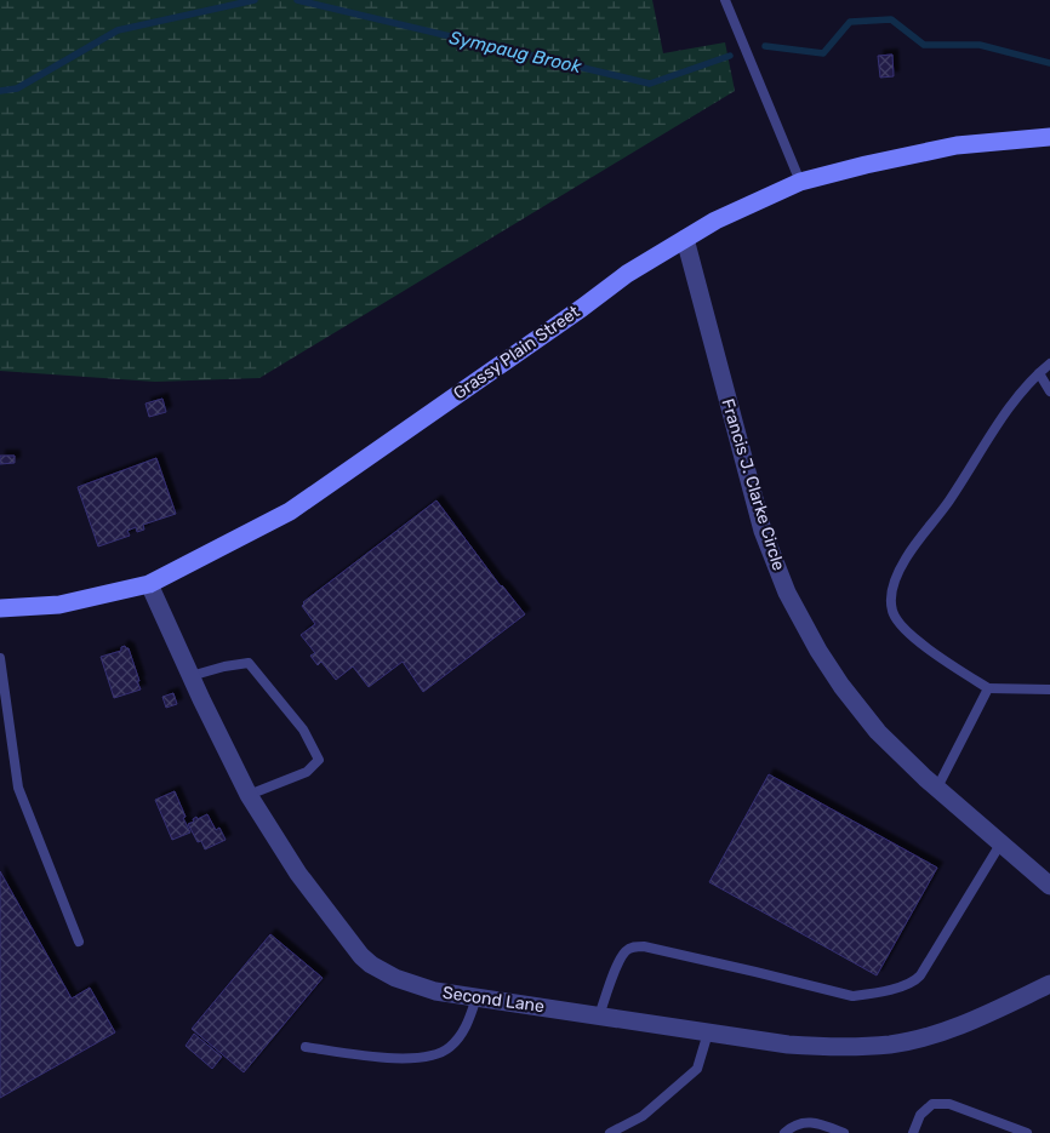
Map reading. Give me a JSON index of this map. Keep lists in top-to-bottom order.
{
  "streets": {
    "main road": ["Grassy Plain Street"],
    "street": ["Francis J. Clarke Circle", "Second Lane"]
  },
  "crossings": [
    ["Grassy Plain Street", "Francis J. Clarke Circle"],
    ["Grassy Plain Street", "Second Lane"]
  ],
  "water": ["Sympaug Brook"]
}
